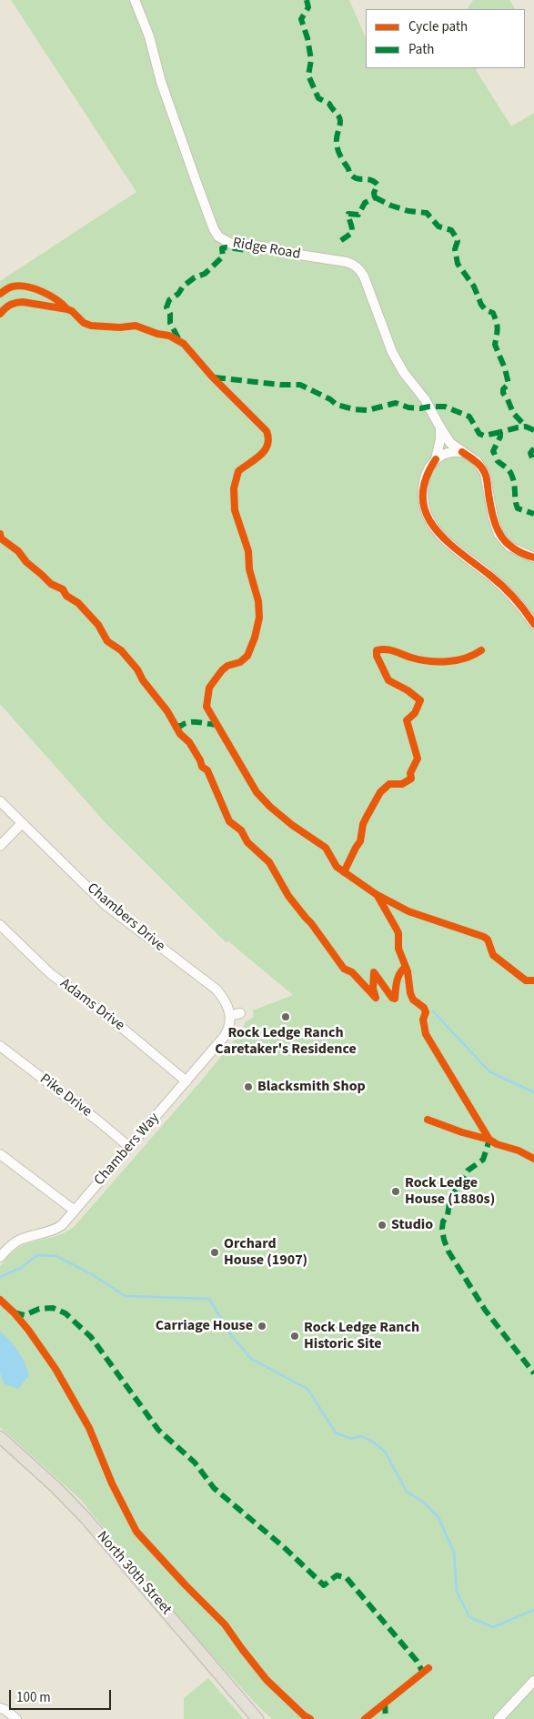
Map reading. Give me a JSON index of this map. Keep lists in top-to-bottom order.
{
  "streets": {
    "main road": ["North 30th Street"],
    "street": [
      "Ridge Road",
      "Chambers Drive",
      "Adams Drive",
      "Pike Drive",
      "Chambers Way"
    ]
  },
  "crossings": [
    ["Chambers Drive", "Chambers Way"],
    ["Adams Drive", "Chambers Way"],
    ["Pike Drive", "Chambers Way"]
  ],
  "places": [
    "Rock Ledge Ranch Caretaker's Residence",
    "Blacksmith Shop",
    "Rock Ledge House (1880s)",
    "Studio",
    "Orchard House (1907)",
    "Carriage House",
    "Rock Ledge Ranch Historic Site"
  ],
  "legend": ["Cycle path", "Path"],
  "scale_bar": "100 m"
}
